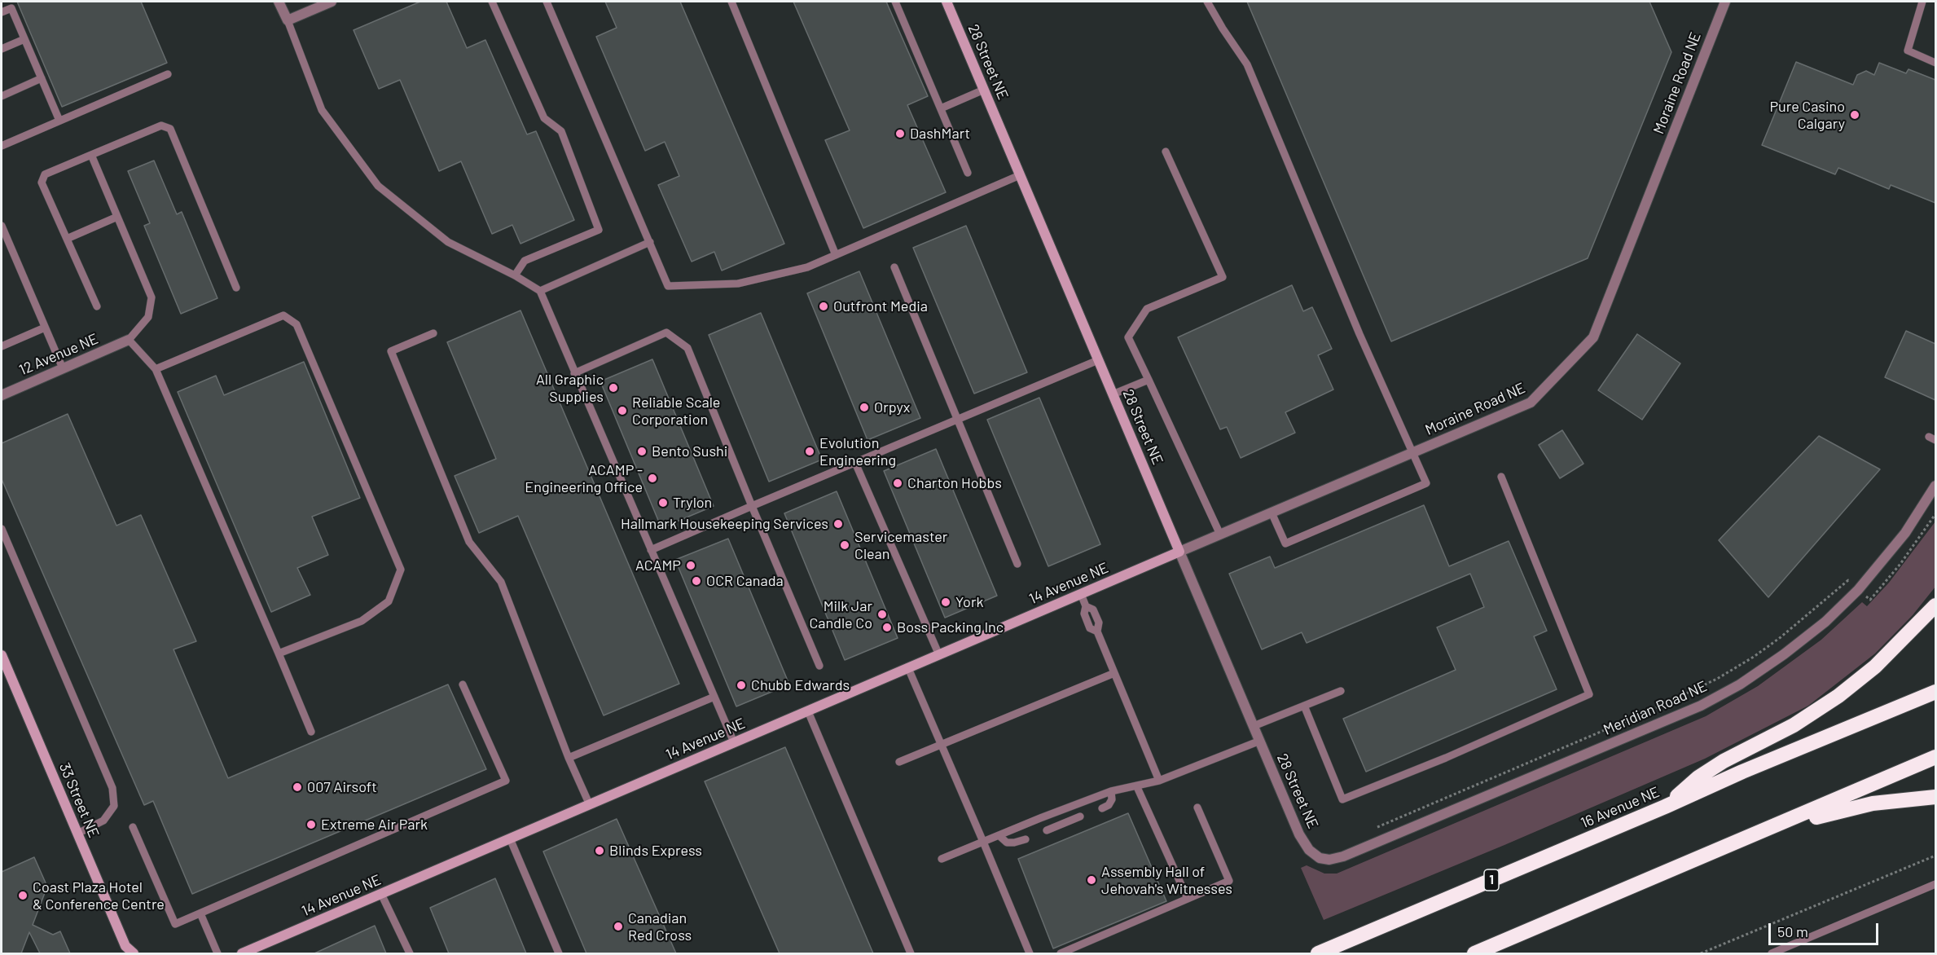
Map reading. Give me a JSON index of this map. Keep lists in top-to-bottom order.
{
  "streets": {
    "highway": ["16 Avenue NE", "1"],
    "street": [
      "28 Street NE",
      "Moraine Road NE",
      "12 Avenue NE",
      "14 Avenue NE",
      "Meridian Road NE",
      "33 Street NE"
    ]
  },
  "crossings": [
    ["28 Street NE", "Moraine Road NE"],
    ["28 Street NE", "14 Avenue NE"],
    ["28 Street NE", "Meridian Road NE"],
    ["Moraine Road NE", "14 Avenue NE"]
  ],
  "places": [
    "Pure Casino Calgary",
    "DashMart",
    "Outfront Media",
    "All Graphic Supplies",
    "Orpyx",
    "Reliable Scale Corporation",
    "Bento Sushi",
    "Evolution Engineering",
    "ACAMP - Engineering Office",
    "Charton Hobbs",
    "Trylon",
    "Hallmark Housekeeping Services",
    "Servicemaster Clean",
    "ACAMP",
    "OCR Canada",
    "York",
    "Milk Jar Candle Co",
    "Boss Packing Inc",
    "Chubb Edwards",
    "007 Airsoft",
    "Extreme Air Park",
    "Blinds Express",
    "Assembly Hall of Jehovah's Witnesses",
    "Coast Plaza Hotel & Conference Centre",
    "Canadian Red Cross"
  ],
  "scale_bar": "50 m"
}
